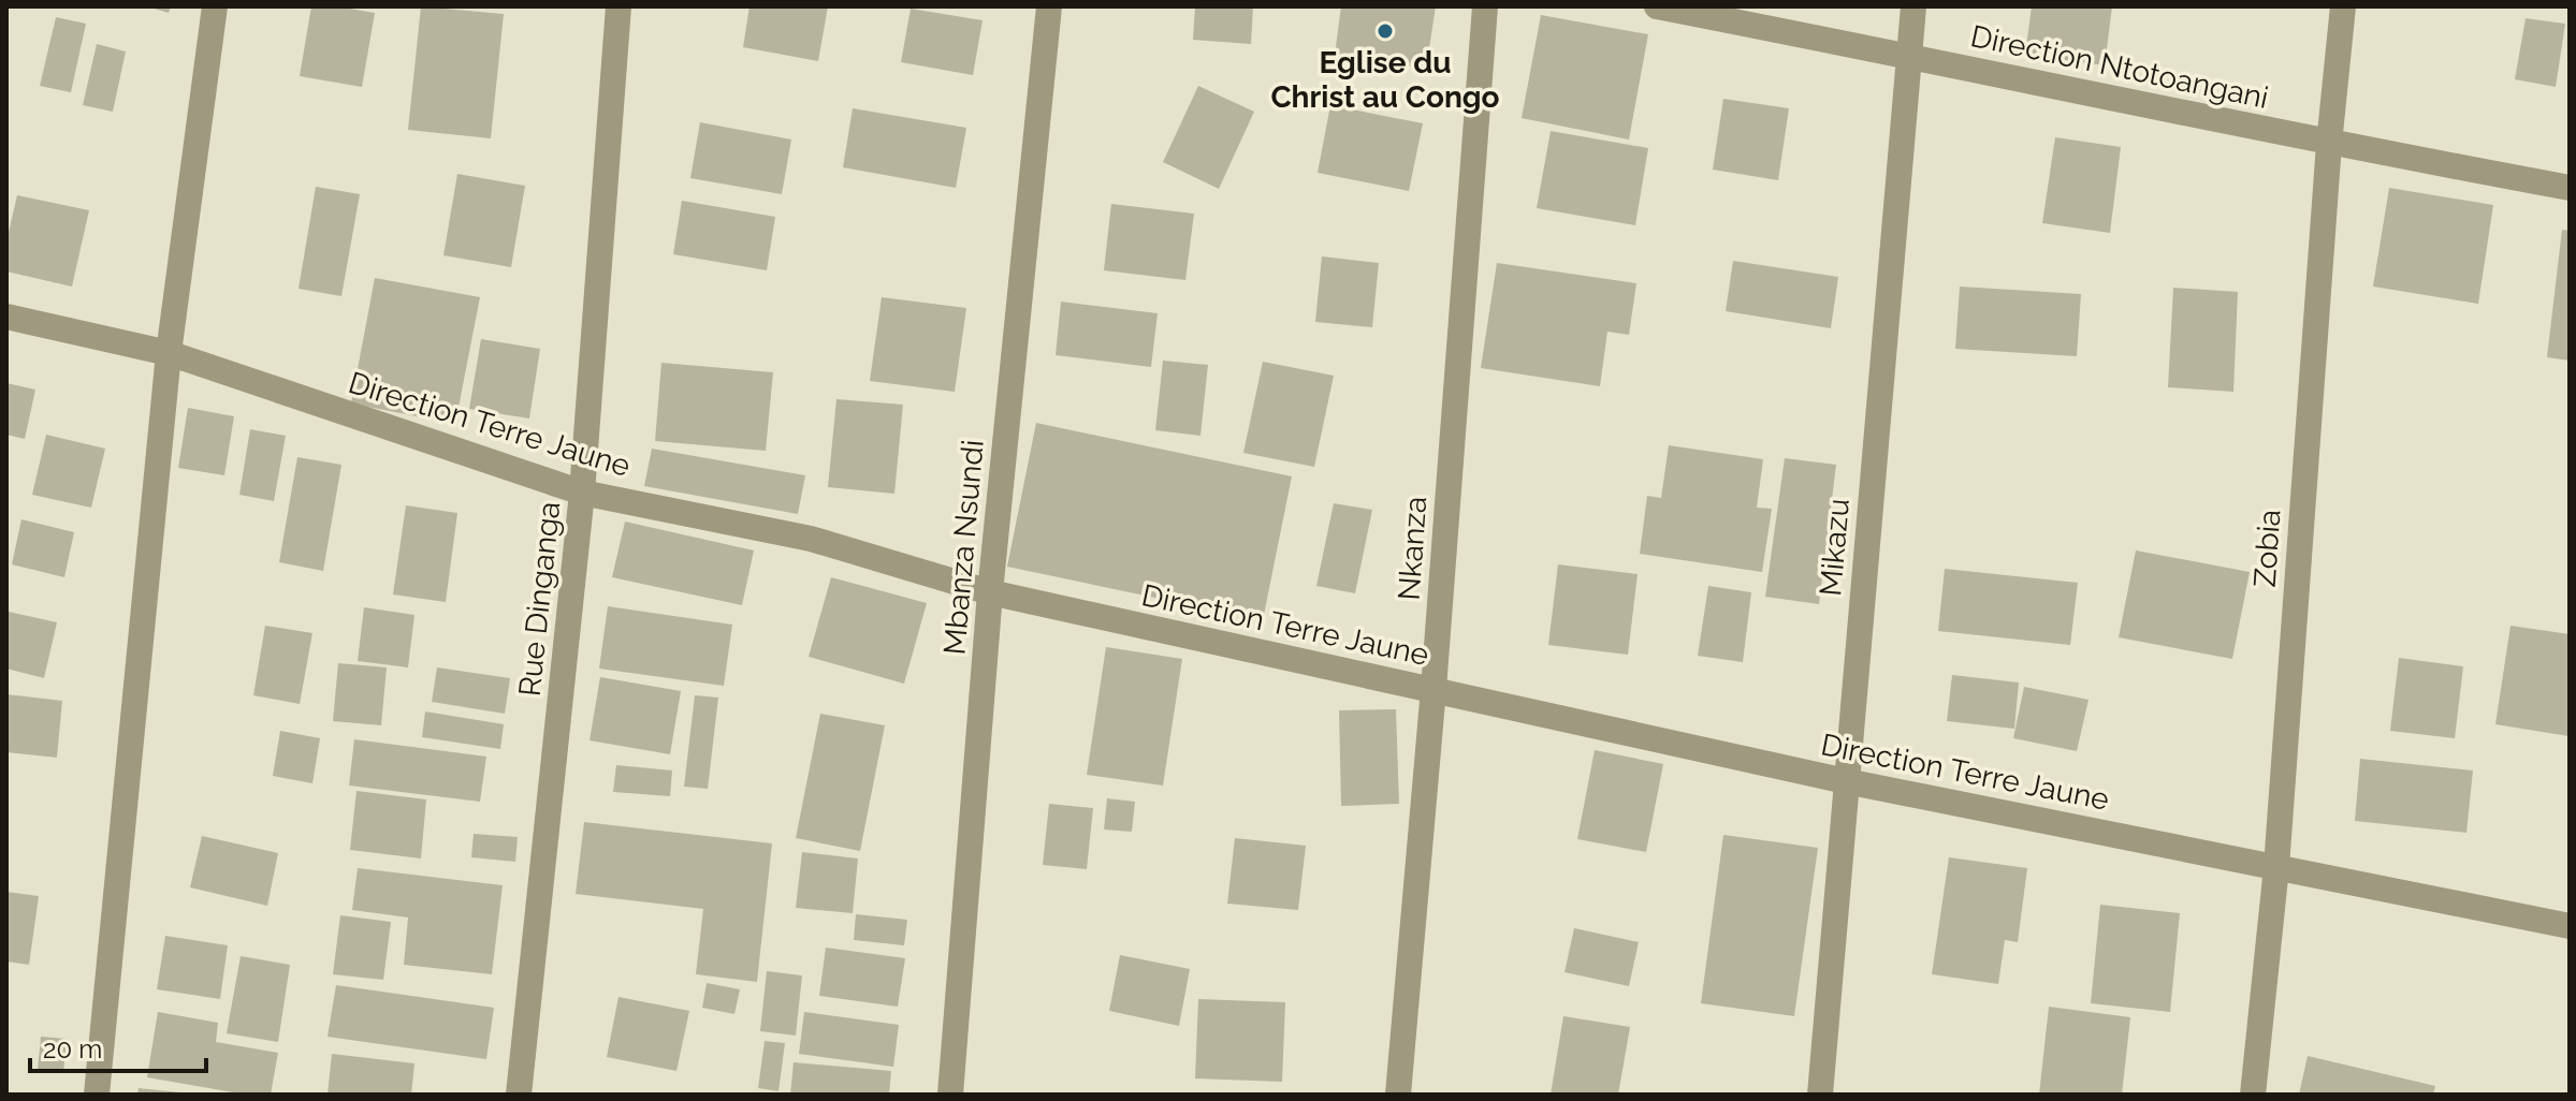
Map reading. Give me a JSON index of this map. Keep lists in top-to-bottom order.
{
  "streets": {
    "street": [
      "Direction Ntotoangani",
      "Direction Terre Jaune",
      "Mbanza Nsundi",
      "Mikazu",
      "Nkanza",
      "Zobia",
      "Rue Dinganga"
    ]
  },
  "crossings": [
    ["Direction Ntotoangani", "Mikazu"],
    ["Direction Ntotoangani", "Zobia"],
    ["Direction Terre Jaune", "Mbanza Nsundi"],
    ["Direction Terre Jaune", "Mikazu"],
    ["Direction Terre Jaune", "Nkanza"],
    ["Direction Terre Jaune", "Zobia"],
    ["Direction Terre Jaune", "Rue Dinganga"]
  ],
  "places": ["Eglise du Christ au Congo"],
  "scale_bar": "20 m"
}
